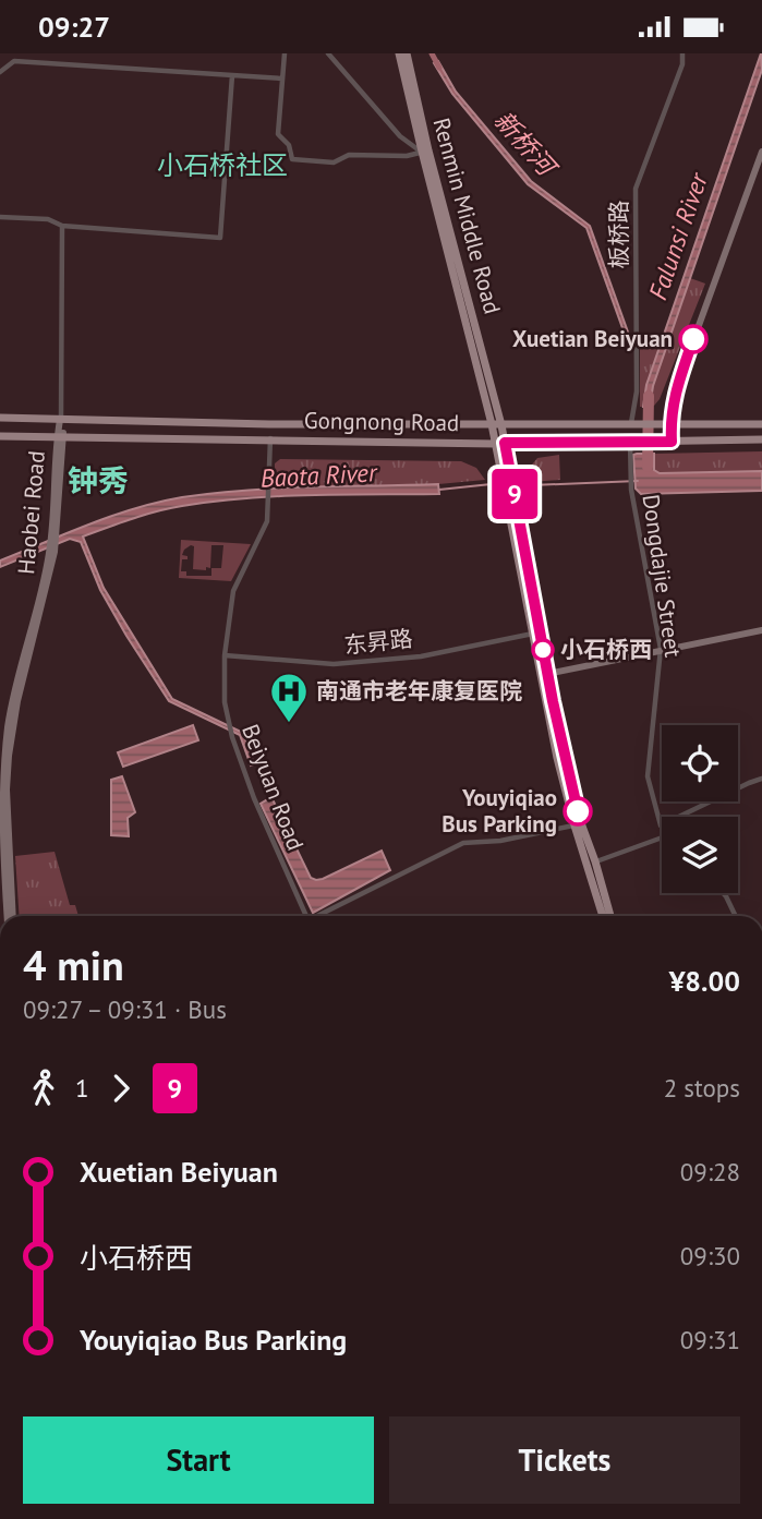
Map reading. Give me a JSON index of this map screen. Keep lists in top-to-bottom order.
{
  "streets": {
    "main road": ["Renmin Middle Road", "Gongnong Road"],
    "street": [
      "板桥路",
      "Haobei Road",
      "Dongdajie Street",
      "东昇路",
      "Beiyuan Road"
    ]
  },
  "crossings": [
    ["Renmin Middle Road", "Gongnong Road"],
    ["Renmin Middle Road", "东昇路"],
    ["板桥路", "Gongnong Road"],
    ["Gongnong Road", "Haobei Road"],
    ["Gongnong Road", "Dongdajie Street"],
    ["Gongnong Road", "Beiyuan Road"],
    ["东昇路", "Beiyuan Road"]
  ],
  "districts": ["小石桥社区", "钟秀"],
  "water": ["新桥河", "Falunsi River", "Baota River"],
  "places": {
    "other": ["Xuetian Beiyuan", "小石桥西", "Youyiqiao Bus Parking"],
    "hospital": ["南通市老年康复医院"]
  },
  "lines": ["bus line 9"],
  "page": {
    "status": "09:27",
    "on_map": "9",
    "heading": ["4 min", "09:27 – 09:31 · Bus", "¥8.00"],
    "legs": ["1", "9", "2 stops"],
    "list": [
      {
        "name": "Xuetian Beiyuan",
        "value": "09:28"
      },
      {
        "name": "小石桥西",
        "value": "09:30"
      },
      {
        "name": "Youyiqiao Bus Parking",
        "value": "09:31"
      }
    ],
    "buttons": ["Start", "Tickets"]
  }
}
